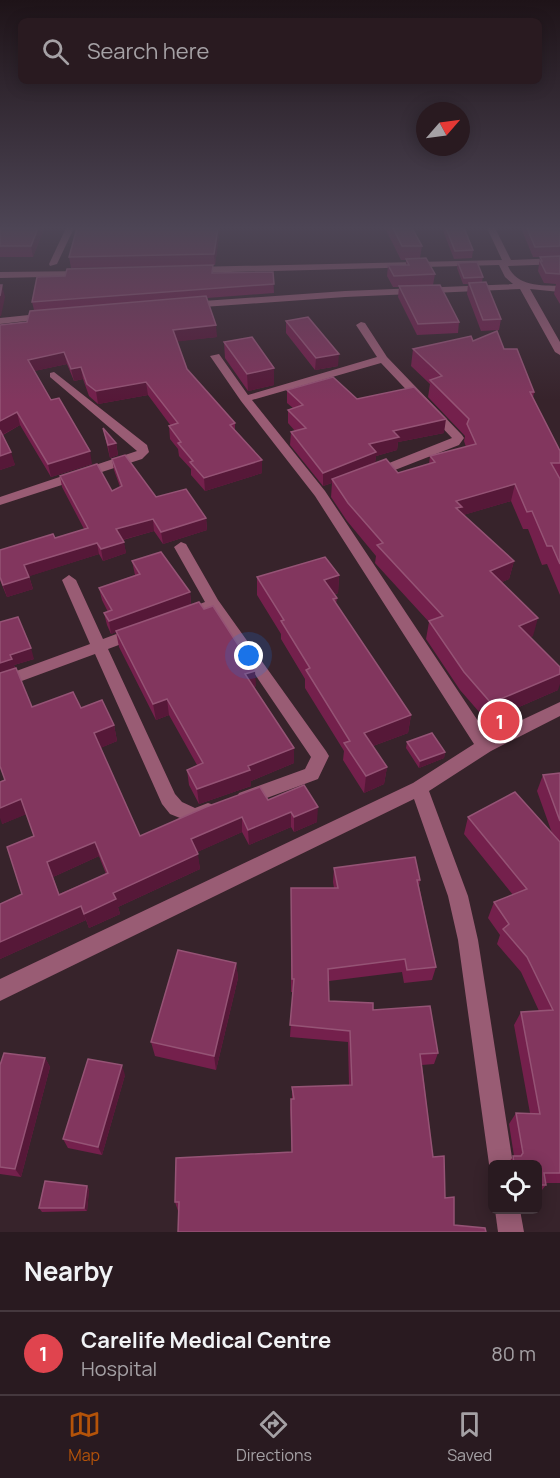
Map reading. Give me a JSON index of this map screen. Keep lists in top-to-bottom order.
{
  "north": "top right",
  "page": {
    "search": "Search here",
    "pins": "1",
    "heading": "Nearby",
    "list": [
      {
        "mark": "1",
        "name": "Carelife Medical Centre",
        "note": "Hospital",
        "value": "80 m"
      }
    ],
    "nav": ["Map", "Directions", "Saved"]
  }
}
